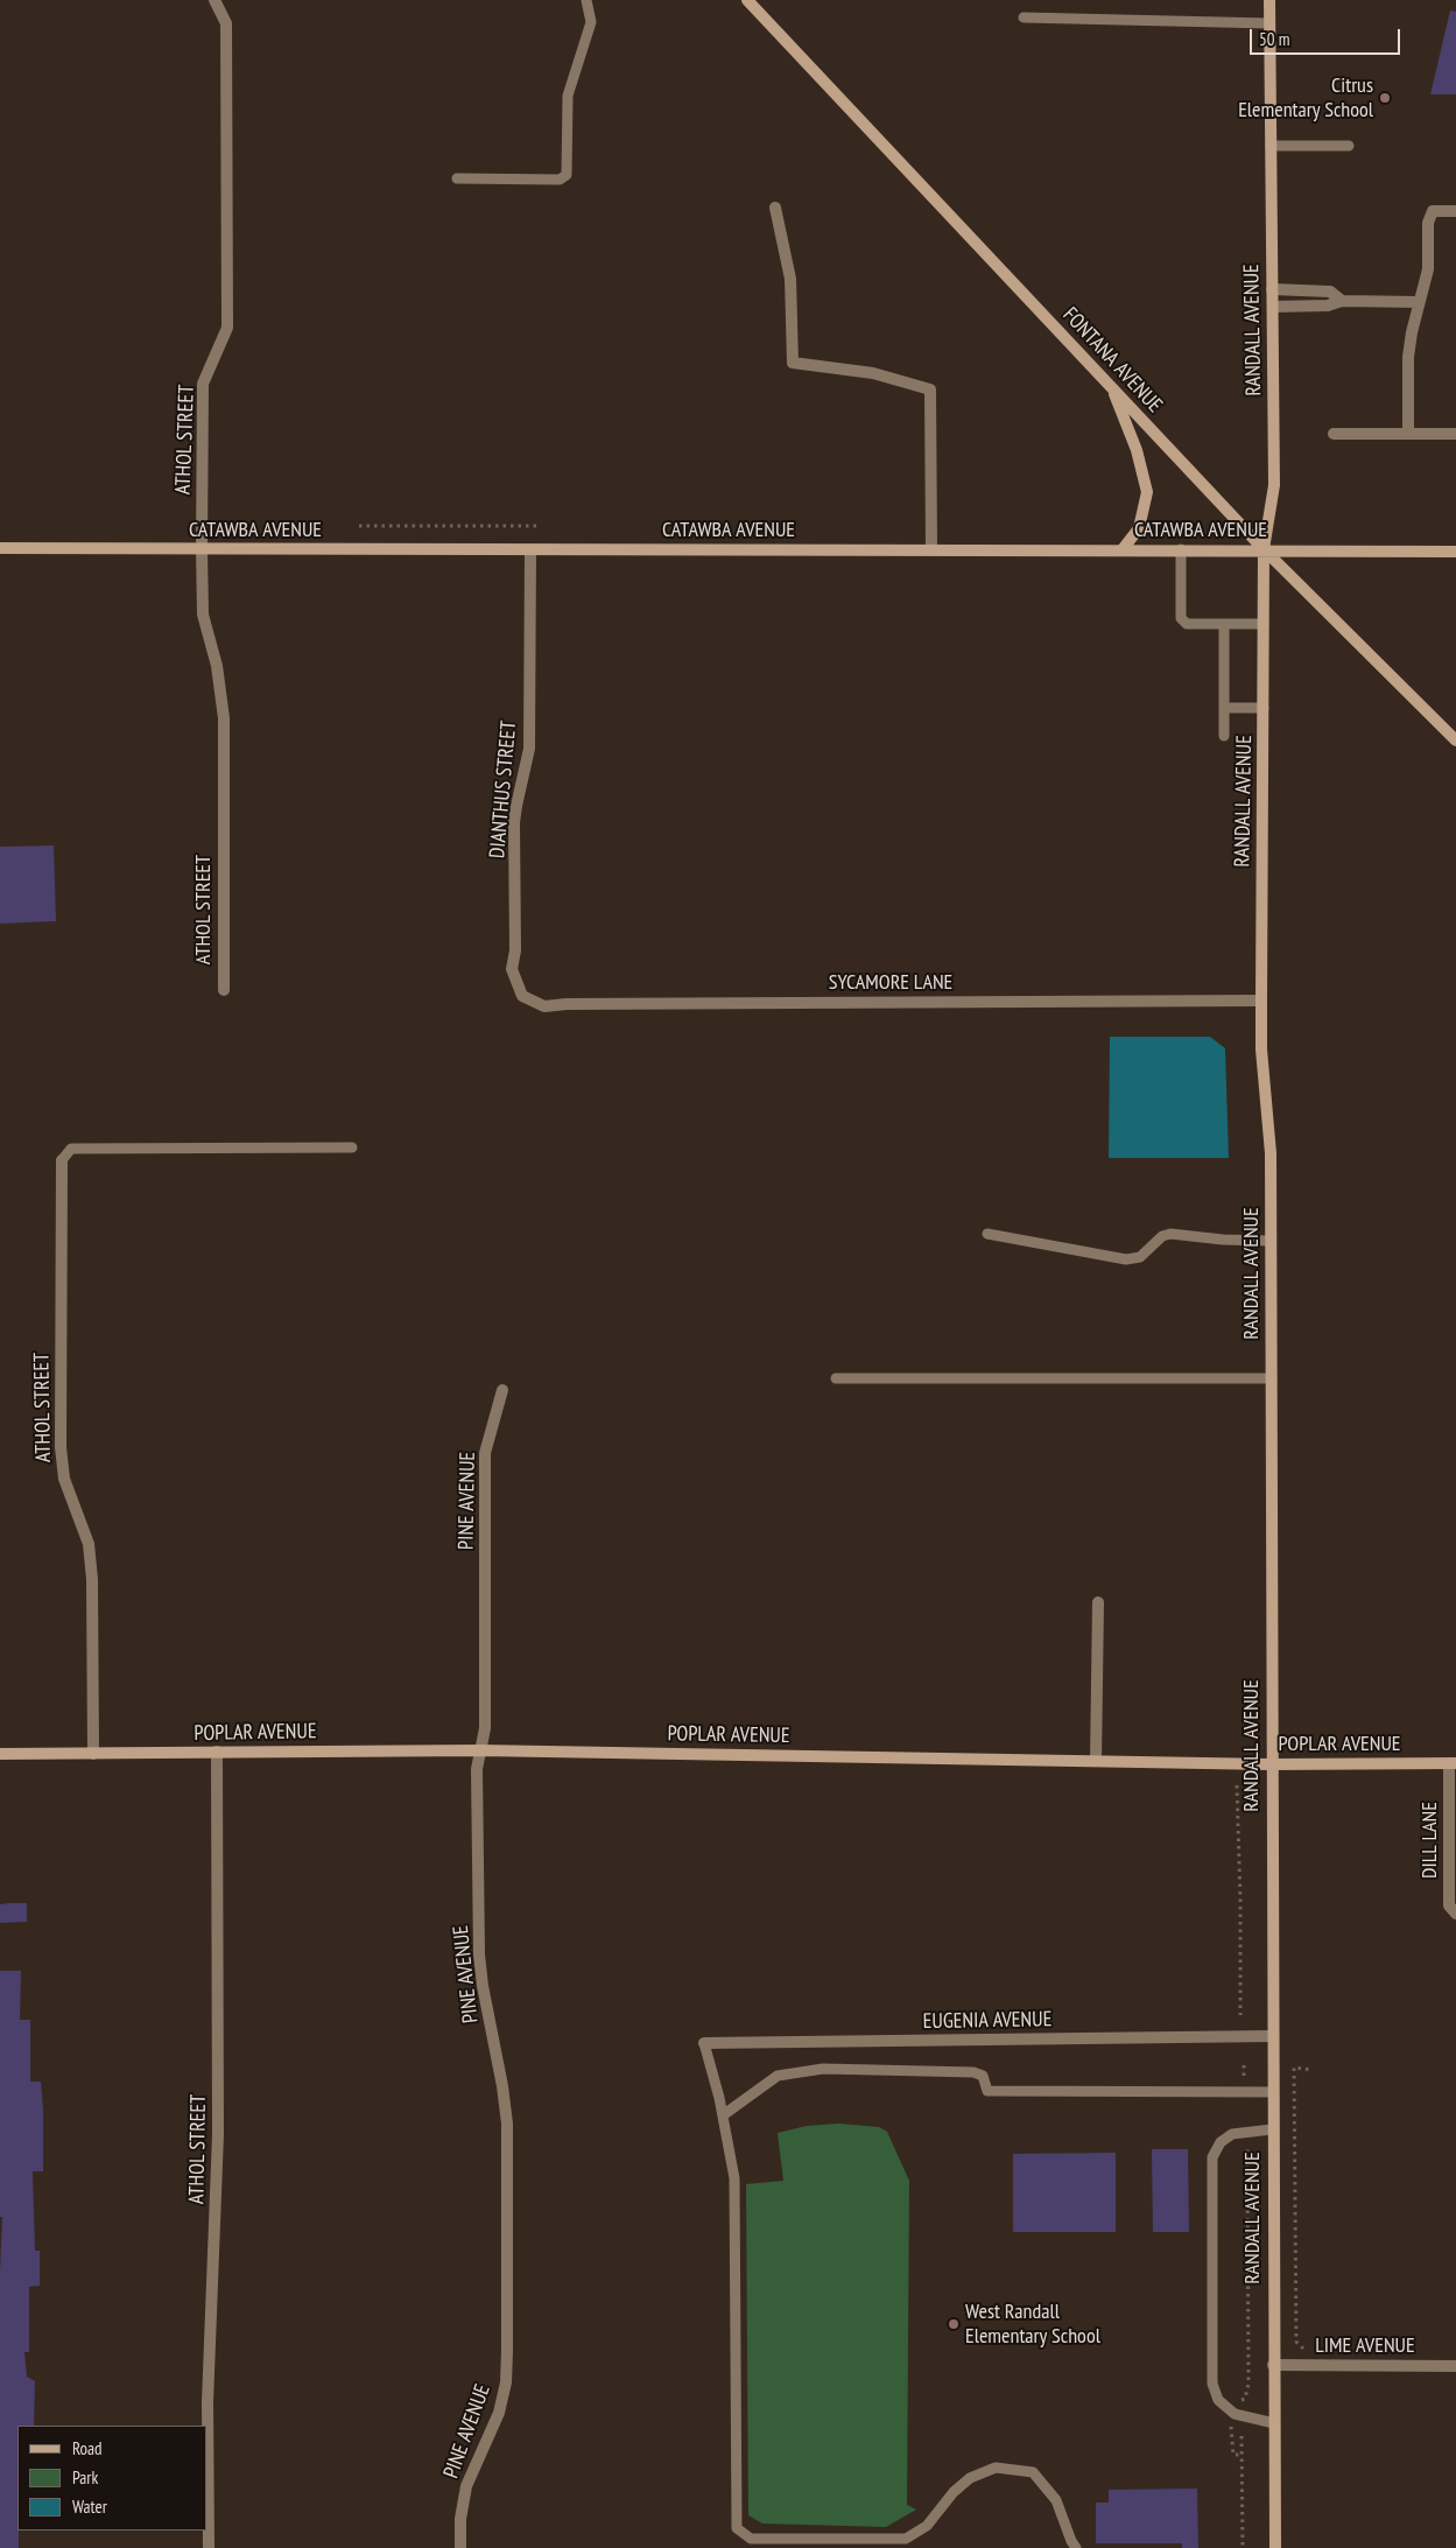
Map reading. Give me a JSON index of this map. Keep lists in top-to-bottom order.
{
  "streets": {
    "street": [
      "RANDALL AVENUE",
      "FONTANA AVENUE",
      "ATHOL STREET",
      "CATAWBA AVENUE",
      "DIANTHUS STREET",
      "SYCAMORE LANE",
      "PINE AVENUE",
      "POPLAR AVENUE",
      "DILL LANE",
      "EUGENIA AVENUE",
      "LIME AVENUE"
    ]
  },
  "crossings": [
    ["RANDALL AVENUE", "FONTANA AVENUE"],
    ["RANDALL AVENUE", "CATAWBA AVENUE"],
    ["RANDALL AVENUE", "SYCAMORE LANE"],
    ["RANDALL AVENUE", "POPLAR AVENUE"],
    ["RANDALL AVENUE", "EUGENIA AVENUE"],
    ["RANDALL AVENUE", "LIME AVENUE"],
    ["FONTANA AVENUE", "CATAWBA AVENUE"],
    ["ATHOL STREET", "CATAWBA AVENUE"],
    ["ATHOL STREET", "POPLAR AVENUE"],
    ["CATAWBA AVENUE", "DIANTHUS STREET"],
    ["DIANTHUS STREET", "SYCAMORE LANE"],
    ["PINE AVENUE", "POPLAR AVENUE"],
    ["POPLAR AVENUE", "DILL LANE"]
  ],
  "places": ["Citrus Elementary School", "West Randall Elementary School"],
  "legend": ["Road", "Park", "Water"],
  "scale_bar": "50 m"
}
